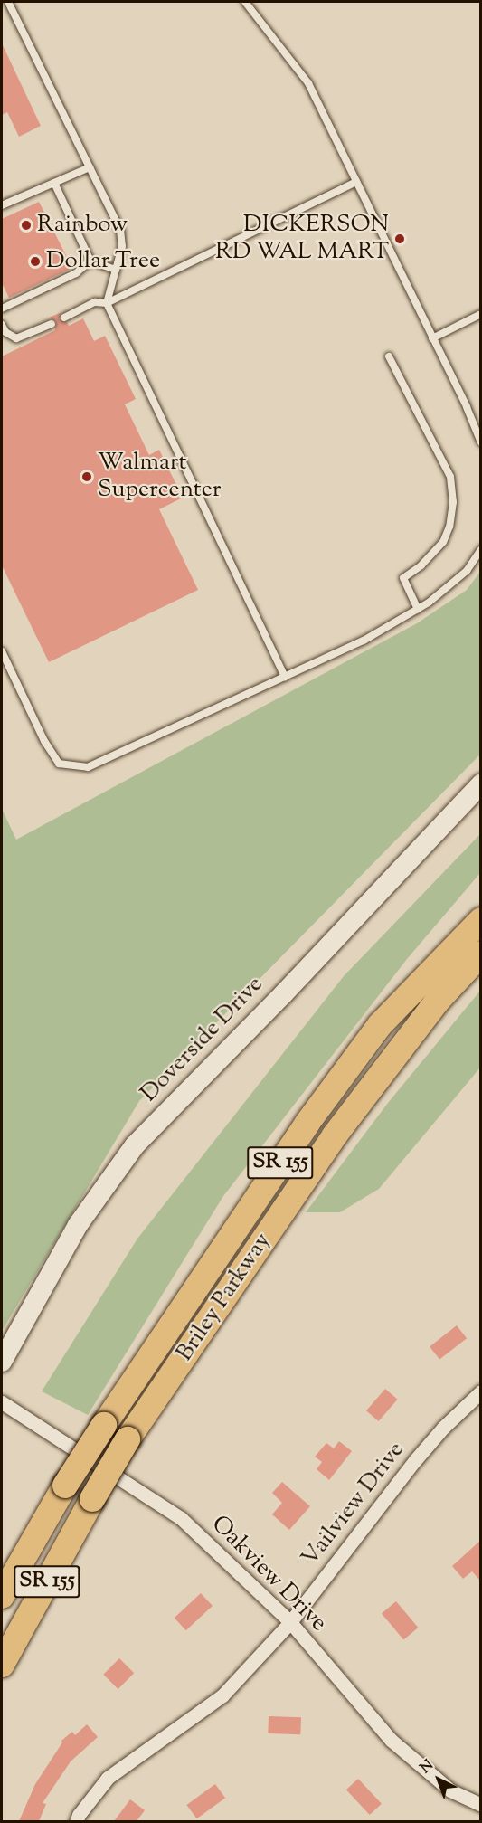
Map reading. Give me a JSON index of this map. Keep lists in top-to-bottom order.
{
  "streets": {
    "highway": ["SR 155", "Briley Parkway"],
    "street": ["Doverside Drive", "Vailview Drive", "Oakview Drive"]
  },
  "crossings": [
    ["Vailview Drive", "Oakview Drive"]
  ],
  "places": [
    "Rainbow",
    "DICKERSON RD WAL MART",
    "Dollar Tree",
    "Walmart Supercenter"
  ],
  "north": "top left"
}
